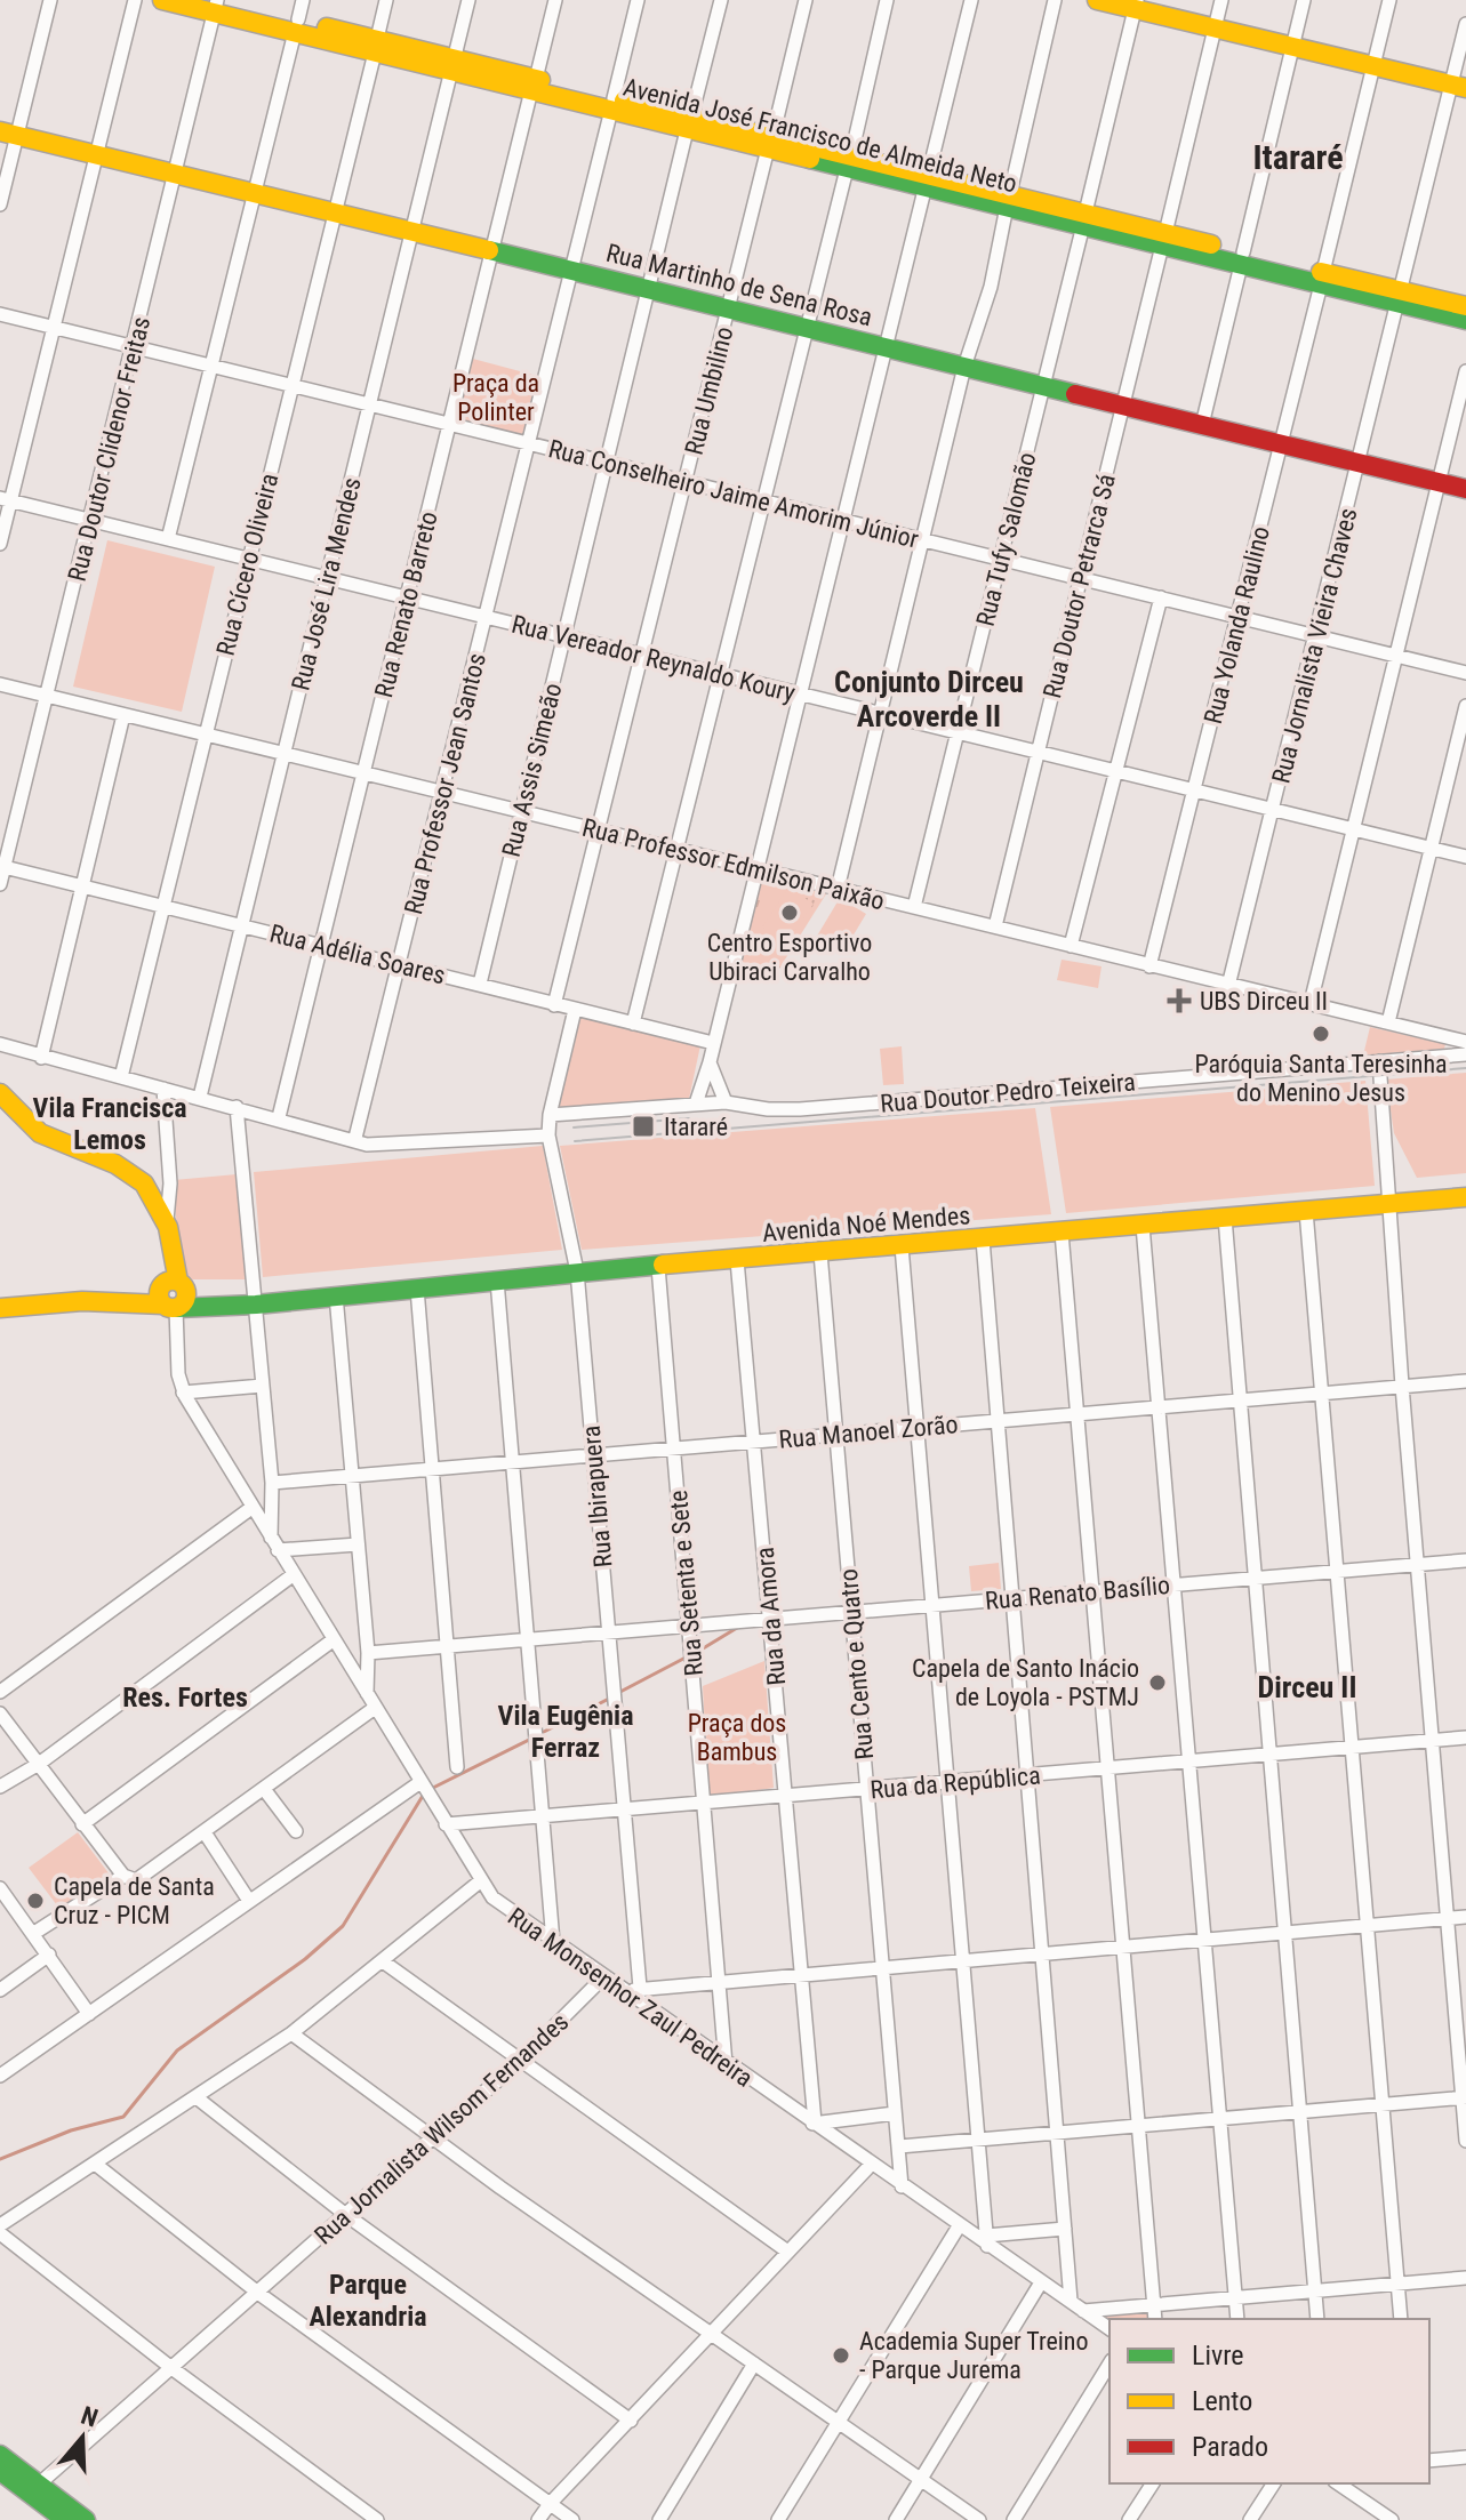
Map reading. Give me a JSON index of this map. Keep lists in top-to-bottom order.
{
  "streets": {
    "main road": ["Avenida José Francisco de Almeida Neto", "Rua Martinho de Sena Rosa", "Avenida Noé Mendes"],
    "street": [
      "Rua Umbilino",
      "Rua Doutor Clidenor Freitas",
      "Rua Conselheiro Jaime Amorim Júnior",
      "Rua Tufy Salomão",
      "Rua Cícero Oliveira",
      "Rua José Lira Mendes",
      "Rua Doutor Petrarca Sá",
      "Rua Renato Barreto",
      "Rua Yolanda Raulino",
      "Rua Jornalista Vieira Chaves",
      "Rua Vereador Reynaldo Koury",
      "Rua Assis Simeão",
      "Rua Professor Jean Santos",
      "Rua Professor Edmilson Paixão",
      "Rua Adélia Soares",
      "Rua Doutor Pedro Teixeira",
      "Rua Manoel Zorão",
      "Rua Ibirapuera",
      "Rua Setenta e Sete",
      "Rua Renato Basílio",
      "Rua da Amora",
      "Rua Cento e Quatro",
      "Rua da República",
      "Rua Monsenhor Zaul Pedreira",
      "Rua Jornalista Wilsom Fernandes"
    ]
  },
  "crossings": [
    ["Avenida José Francisco de Almeida Neto", "Rua Umbilino"],
    ["Avenida José Francisco de Almeida Neto", "Rua Doutor Clidenor Freitas"],
    ["Avenida José Francisco de Almeida Neto", "Rua Tufy Salomão"],
    ["Avenida José Francisco de Almeida Neto", "Rua Cícero Oliveira"],
    ["Avenida José Francisco de Almeida Neto", "Rua José Lira Mendes"],
    ["Avenida José Francisco de Almeida Neto", "Rua Doutor Petrarca Sá"],
    ["Avenida José Francisco de Almeida Neto", "Rua Renato Barreto"],
    ["Avenida José Francisco de Almeida Neto", "Rua Yolanda Raulino"],
    ["Avenida José Francisco de Almeida Neto", "Rua Jornalista Vieira Chaves"],
    ["Avenida José Francisco de Almeida Neto", "Rua Assis Simeão"],
    ["Avenida José Francisco de Almeida Neto", "Rua Professor Jean Santos"],
    ["Rua Martinho de Sena Rosa", "Rua Umbilino"],
    ["Rua Martinho de Sena Rosa", "Rua Doutor Clidenor Freitas"],
    ["Rua Martinho de Sena Rosa", "Rua Tufy Salomão"],
    ["Rua Martinho de Sena Rosa", "Rua Cícero Oliveira"],
    ["Rua Martinho de Sena Rosa", "Rua José Lira Mendes"],
    ["Rua Martinho de Sena Rosa", "Rua Doutor Petrarca Sá"],
    ["Rua Martinho de Sena Rosa", "Rua Renato Barreto"],
    ["Rua Martinho de Sena Rosa", "Rua Yolanda Raulino"],
    ["Rua Martinho de Sena Rosa", "Rua Jornalista Vieira Chaves"],
    ["Rua Martinho de Sena Rosa", "Rua Assis Simeão"],
    ["Rua Martinho de Sena Rosa", "Rua Professor Jean Santos"],
    ["Rua Umbilino", "Rua Conselheiro Jaime Amorim Júnior"],
    ["Rua Umbilino", "Rua Vereador Reynaldo Koury"],
    ["Rua Umbilino", "Rua Professor Edmilson Paixão"],
    ["Rua Umbilino", "Rua Adélia Soares"],
    ["Rua Doutor Clidenor Freitas", "Rua Conselheiro Jaime Amorim Júnior"],
    ["Rua Doutor Clidenor Freitas", "Rua Vereador Reynaldo Koury"],
    ["Rua Doutor Clidenor Freitas", "Rua Professor Edmilson Paixão"],
    ["Rua Doutor Clidenor Freitas", "Rua Adélia Soares"],
    ["Rua Conselheiro Jaime Amorim Júnior", "Rua Tufy Salomão"],
    ["Rua Conselheiro Jaime Amorim Júnior", "Rua Cícero Oliveira"],
    ["Rua Conselheiro Jaime Amorim Júnior", "Rua José Lira Mendes"],
    ["Rua Conselheiro Jaime Amorim Júnior", "Rua Doutor Petrarca Sá"],
    ["Rua Conselheiro Jaime Amorim Júnior", "Rua Renato Barreto"],
    ["Rua Conselheiro Jaime Amorim Júnior", "Rua Yolanda Raulino"],
    ["Rua Conselheiro Jaime Amorim Júnior", "Rua Jornalista Vieira Chaves"],
    ["Rua Conselheiro Jaime Amorim Júnior", "Rua Assis Simeão"],
    ["Rua Conselheiro Jaime Amorim Júnior", "Rua Professor Jean Santos"],
    ["Rua Tufy Salomão", "Rua Vereador Reynaldo Koury"],
    ["Rua Tufy Salomão", "Rua Professor Edmilson Paixão"],
    ["Rua Cícero Oliveira", "Rua Vereador Reynaldo Koury"],
    ["Rua Cícero Oliveira", "Rua Professor Edmilson Paixão"],
    ["Rua Cícero Oliveira", "Rua Adélia Soares"],
    ["Rua José Lira Mendes", "Rua Vereador Reynaldo Koury"],
    ["Rua José Lira Mendes", "Rua Professor Edmilson Paixão"],
    ["Rua José Lira Mendes", "Rua Adélia Soares"],
    ["Rua Doutor Petrarca Sá", "Rua Vereador Reynaldo Koury"],
    ["Rua Doutor Petrarca Sá", "Rua Professor Edmilson Paixão"],
    ["Rua Renato Barreto", "Rua Vereador Reynaldo Koury"],
    ["Rua Renato Barreto", "Rua Professor Edmilson Paixão"],
    ["Rua Renato Barreto", "Rua Adélia Soares"],
    ["Rua Yolanda Raulino", "Rua Vereador Reynaldo Koury"],
    ["Rua Yolanda Raulino", "Rua Professor Edmilson Paixão"],
    ["Rua Jornalista Vieira Chaves", "Rua Vereador Reynaldo Koury"],
    ["Rua Jornalista Vieira Chaves", "Rua Professor Edmilson Paixão"],
    ["Rua Vereador Reynaldo Koury", "Rua Assis Simeão"],
    ["Rua Vereador Reynaldo Koury", "Rua Professor Jean Santos"],
    ["Rua Assis Simeão", "Rua Professor Edmilson Paixão"],
    ["Rua Assis Simeão", "Rua Adélia Soares"],
    ["Rua Professor Jean Santos", "Rua Professor Edmilson Paixão"],
    ["Rua Professor Jean Santos", "Rua Adélia Soares"],
    ["Rua Adélia Soares", "Rua Ibirapuera"],
    ["Rua Doutor Pedro Teixeira", "Rua Ibirapuera"],
    ["Avenida Noé Mendes", "Rua Ibirapuera"],
    ["Avenida Noé Mendes", "Rua Setenta e Sete"],
    ["Avenida Noé Mendes", "Rua da Amora"],
    ["Avenida Noé Mendes", "Rua Cento e Quatro"],
    ["Avenida Noé Mendes", "Rua Monsenhor Zaul Pedreira"],
    ["Rua Manoel Zorão", "Rua Ibirapuera"],
    ["Rua Manoel Zorão", "Rua Setenta e Sete"],
    ["Rua Manoel Zorão", "Rua da Amora"],
    ["Rua Manoel Zorão", "Rua Cento e Quatro"],
    ["Rua Ibirapuera", "Rua Renato Basílio"],
    ["Rua Ibirapuera", "Rua da República"],
    ["Rua Setenta e Sete", "Rua Renato Basílio"],
    ["Rua Setenta e Sete", "Rua da República"],
    ["Rua Setenta e Sete", "Rua Monsenhor Zaul Pedreira"],
    ["Rua Renato Basílio", "Rua da Amora"],
    ["Rua Renato Basílio", "Rua Cento e Quatro"],
    ["Rua da Amora", "Rua da República"],
    ["Rua da Amora", "Rua Monsenhor Zaul Pedreira"],
    ["Rua Cento e Quatro", "Rua da República"],
    ["Rua Cento e Quatro", "Rua Monsenhor Zaul Pedreira"],
    ["Rua da República", "Rua Monsenhor Zaul Pedreira"],
    ["Rua Monsenhor Zaul Pedreira", "Rua Jornalista Wilsom Fernandes"]
  ],
  "districts": [
    "Itararé",
    "Conjunto Dirceu Arcoverde II",
    "Vila Francisca Lemos",
    "Dirceu II",
    "Res. Fortes",
    "Vila Eugênia Ferraz",
    "Parque Alexandria"
  ],
  "parks": ["Praça da Polinter", "Praça dos Bambus"],
  "places": {
    "other": [
      "Centro Esportivo Ubiraci Carvalho",
      "Paróquia Santa Teresinha do Menino Jesus",
      "Capela de Santo Inácio de Loyola - PSTMJ",
      "Capela de Santa Cruz - PICM",
      "Academia Super Treino - Parque Jurema"
    ],
    "health": ["UBS Dirceu II"],
    "transit": ["Itararé"]
  },
  "legend": ["Livre", "Lento", "Parado"],
  "north": "top"
}
